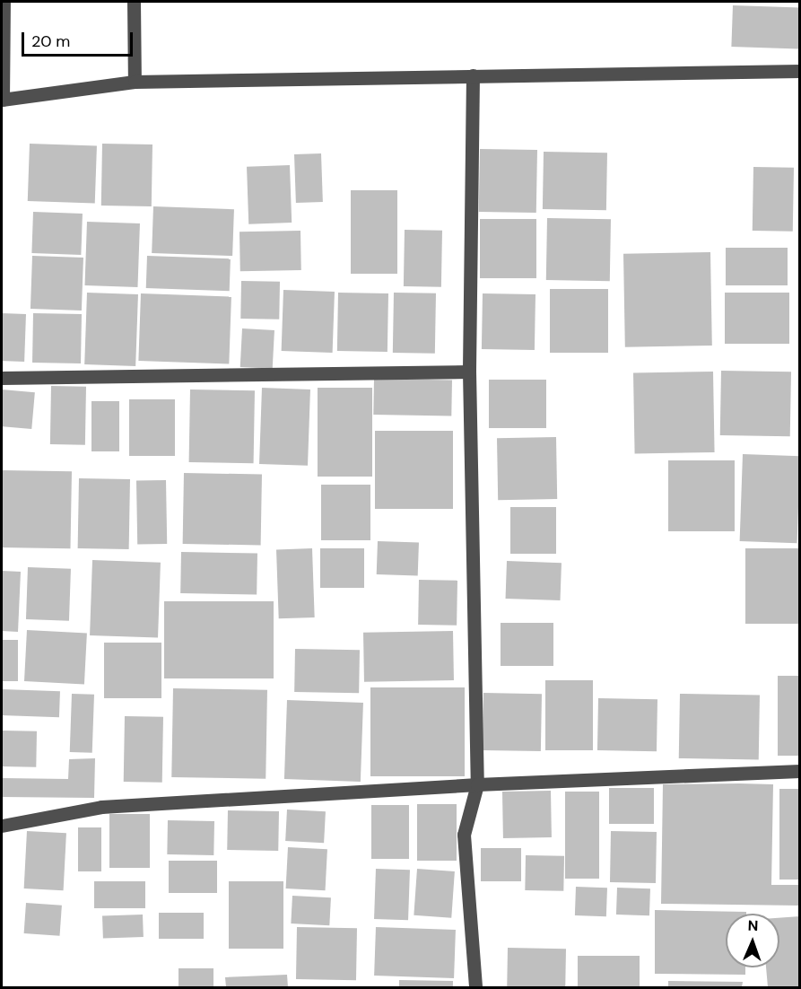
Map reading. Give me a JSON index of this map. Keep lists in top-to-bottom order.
{
  "scale_bar": "20 m",
  "north": "top"
}
